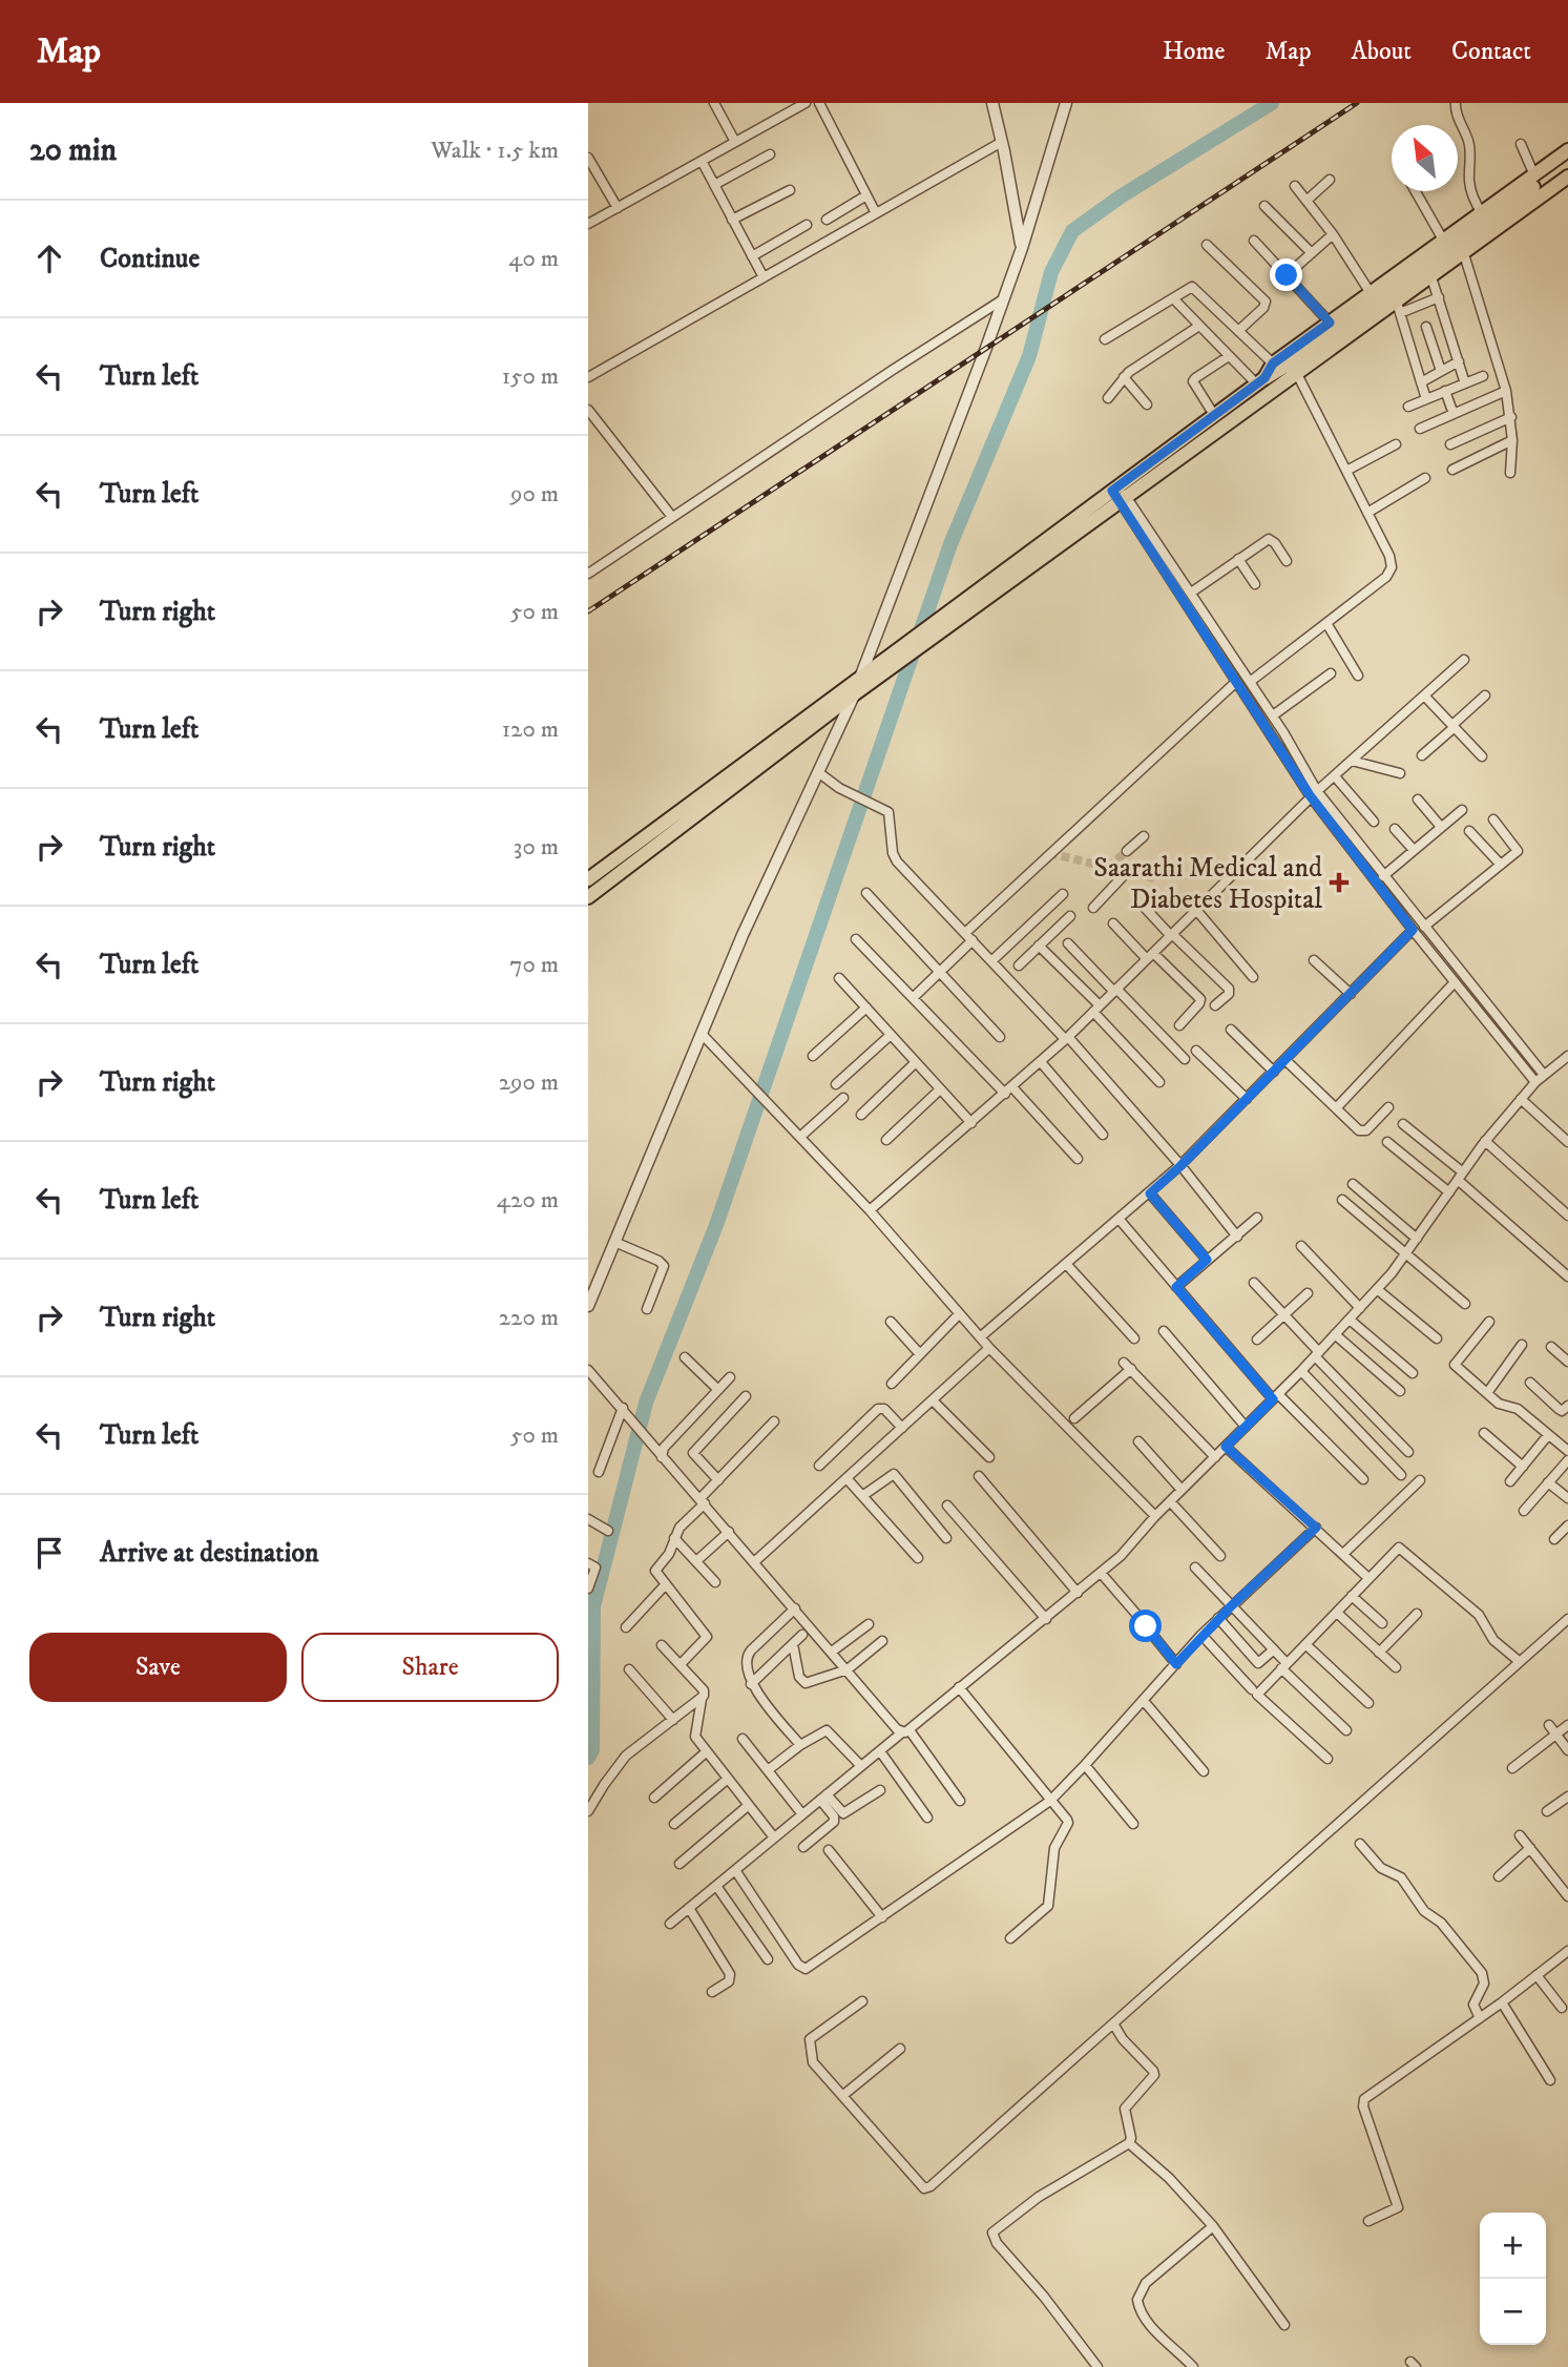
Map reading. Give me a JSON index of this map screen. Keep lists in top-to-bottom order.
{
  "places": {
    "health": ["Saarathi Medical and Diabetes Hospital"]
  },
  "north": "top left",
  "page": {
    "header": "Map",
    "nav": [
      "Home",
      "Map",
      "About",
      "Contact"
    ],
    "heading": ["20 min", "Walk · 1.5 km"],
    "list": [
      ["Continue", "40 m"],
      ["Turn left", "150 m"],
      ["Turn left", "90 m"],
      ["Turn right", "50 m"],
      ["Turn left", "120 m"],
      ["Turn right", "30 m"],
      ["Turn left", "70 m"],
      ["Turn right", "290 m"],
      ["Turn left", "420 m"],
      ["Turn right", "220 m"],
      ["Turn left", "50 m"],
      "Arrive at destination"
    ],
    "buttons": ["Save", "Share"],
    "map_buttons": ["+", "−"]
  }
}
